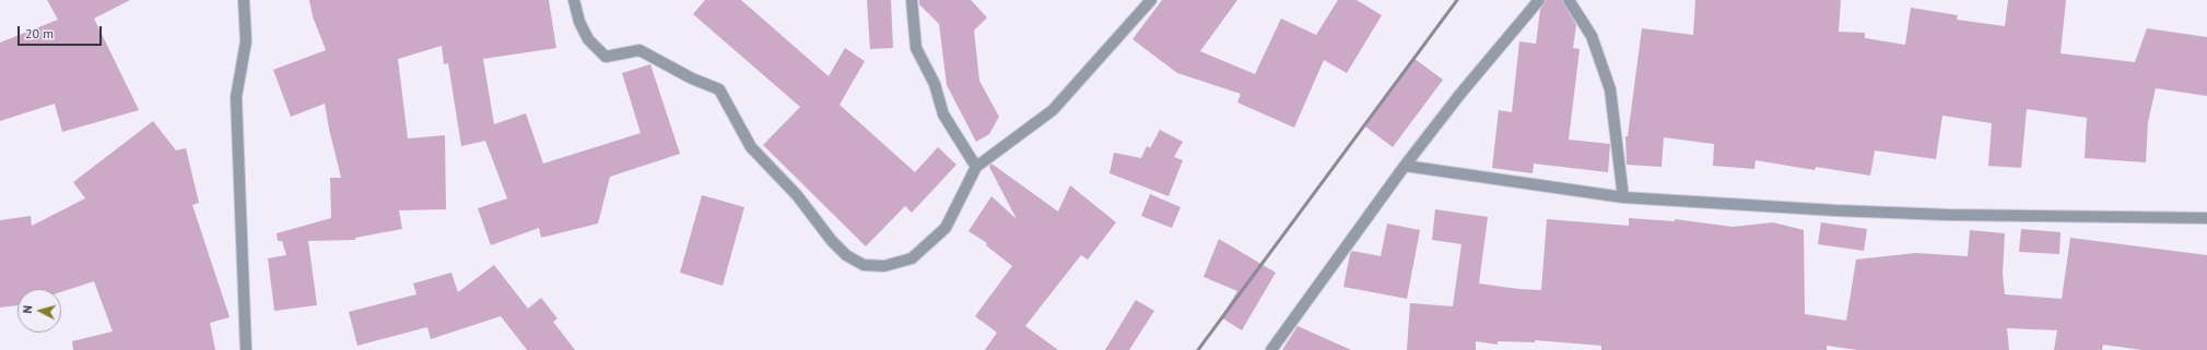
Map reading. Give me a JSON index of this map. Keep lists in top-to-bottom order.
{
  "scale_bar": "20 m",
  "north": "left"
}
